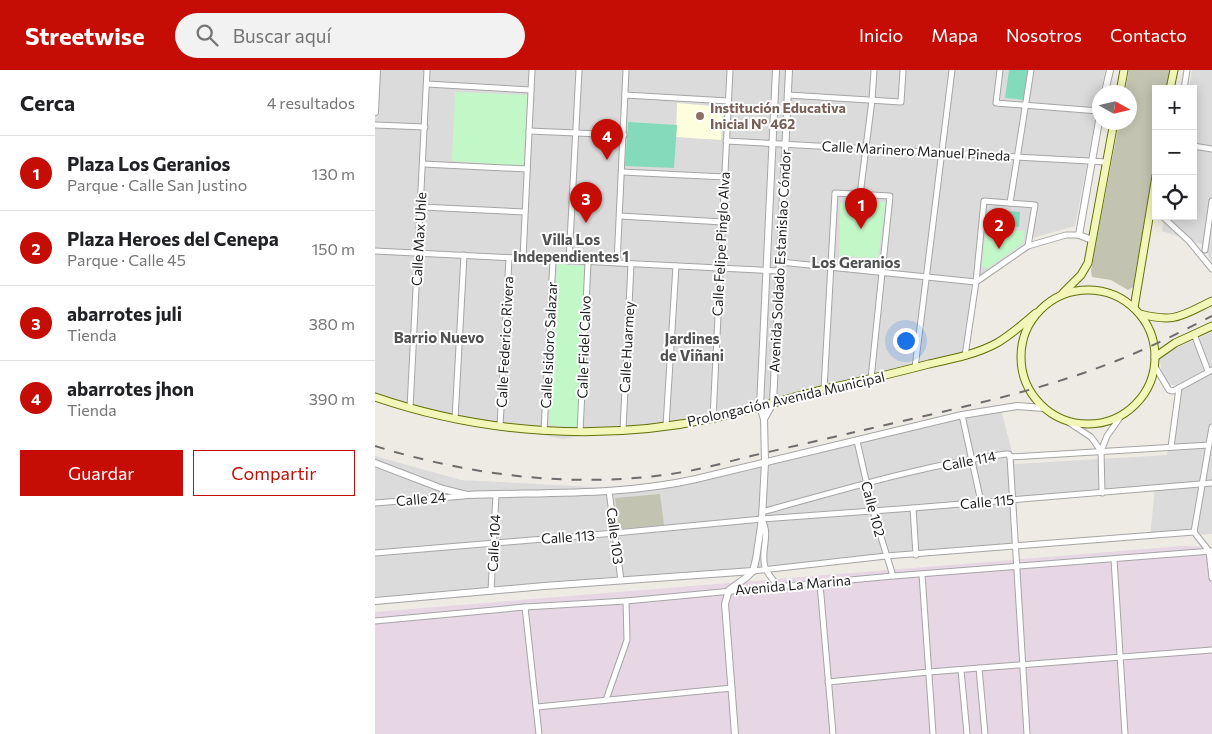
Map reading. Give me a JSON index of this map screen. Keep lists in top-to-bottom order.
{
  "streets": {
    "main road": ["Prolongación Avenida Municipal"],
    "street": [
      "Calle Marinero Manuel Pineda",
      "Calle Max Uhle",
      "Calle Felipe Pinglo Alva",
      "Avenida Soldado Estanislao Cóndor",
      "Calle Federico Rivera",
      "Calle Isidoro Salazar",
      "Calle Fidel Calvo",
      "Calle Huarmey",
      "Calle 114",
      "Calle 24",
      "Calle 115",
      "Calle 102",
      "Calle 103",
      "Calle 113",
      "Calle 104",
      "Avenida La Marina"
    ]
  },
  "crossings": [
    ["Calle Marinero Manuel Pineda", "Calle Felipe Pinglo Alva"],
    ["Calle Marinero Manuel Pineda", "Avenida Soldado Estanislao Cóndor"],
    ["Calle Max Uhle", "Prolongación Avenida Municipal"],
    ["Calle Felipe Pinglo Alva", "Prolongación Avenida Municipal"],
    ["Avenida Soldado Estanislao Cóndor", "Prolongación Avenida Municipal"],
    ["Avenida Soldado Estanislao Cóndor", "Calle 114"],
    ["Avenida Soldado Estanislao Cóndor", "Calle 115"],
    ["Avenida Soldado Estanislao Cóndor", "Calle 113"],
    ["Avenida Soldado Estanislao Cóndor", "Avenida La Marina"],
    ["Calle Federico Rivera", "Prolongación Avenida Municipal"],
    ["Calle Isidoro Salazar", "Prolongación Avenida Municipal"],
    ["Calle Fidel Calvo", "Prolongación Avenida Municipal"],
    ["Calle Huarmey", "Prolongación Avenida Municipal"],
    ["Prolongación Avenida Municipal", "Calle 24"],
    ["Prolongación Avenida Municipal", "Calle 102"],
    ["Prolongación Avenida Municipal", "Calle 103"],
    ["Prolongación Avenida Municipal", "Calle 104"],
    ["Calle 114", "Calle 115"],
    ["Calle 114", "Calle 102"],
    ["Calle 114", "Calle 113"],
    ["Calle 115", "Calle 102"],
    ["Calle 115", "Calle 113"],
    ["Calle 102", "Avenida La Marina"],
    ["Calle 103", "Calle 113"],
    ["Calle 103", "Avenida La Marina"],
    ["Calle 113", "Calle 104"],
    ["Calle 104", "Avenida La Marina"]
  ],
  "districts": [
    "Villa Los Independientes 1",
    "Los Geranios",
    "Barrio Nuevo",
    "Jardines de Viñani"
  ],
  "places": ["Institución Educativa Inicial Nº 462"],
  "north": "right",
  "page": {
    "header": "Streetwise",
    "search": "Buscar aquí",
    "nav": [
      "Inicio",
      "Mapa",
      "Nosotros",
      "Contacto"
    ],
    "heading": ["Cerca", "4 resultados"],
    "map_buttons": ["+", "−"],
    "pins": [
      "4",
      "3",
      "1",
      "2"
    ],
    "list": [
      {
        "mark": "1",
        "name": "Plaza Los Geranios",
        "note": "Parque · Calle San Justino",
        "value": "130 m"
      },
      {
        "mark": "2",
        "name": "Plaza Heroes del Cenepa",
        "note": "Parque · Calle 45",
        "value": "150 m"
      },
      {
        "mark": "3",
        "name": "abarrotes juli",
        "note": "Tienda",
        "value": "380 m"
      },
      {
        "mark": "4",
        "name": "abarrotes jhon",
        "note": "Tienda",
        "value": "390 m"
      }
    ],
    "buttons": ["Guardar", "Compartir"]
  }
}
